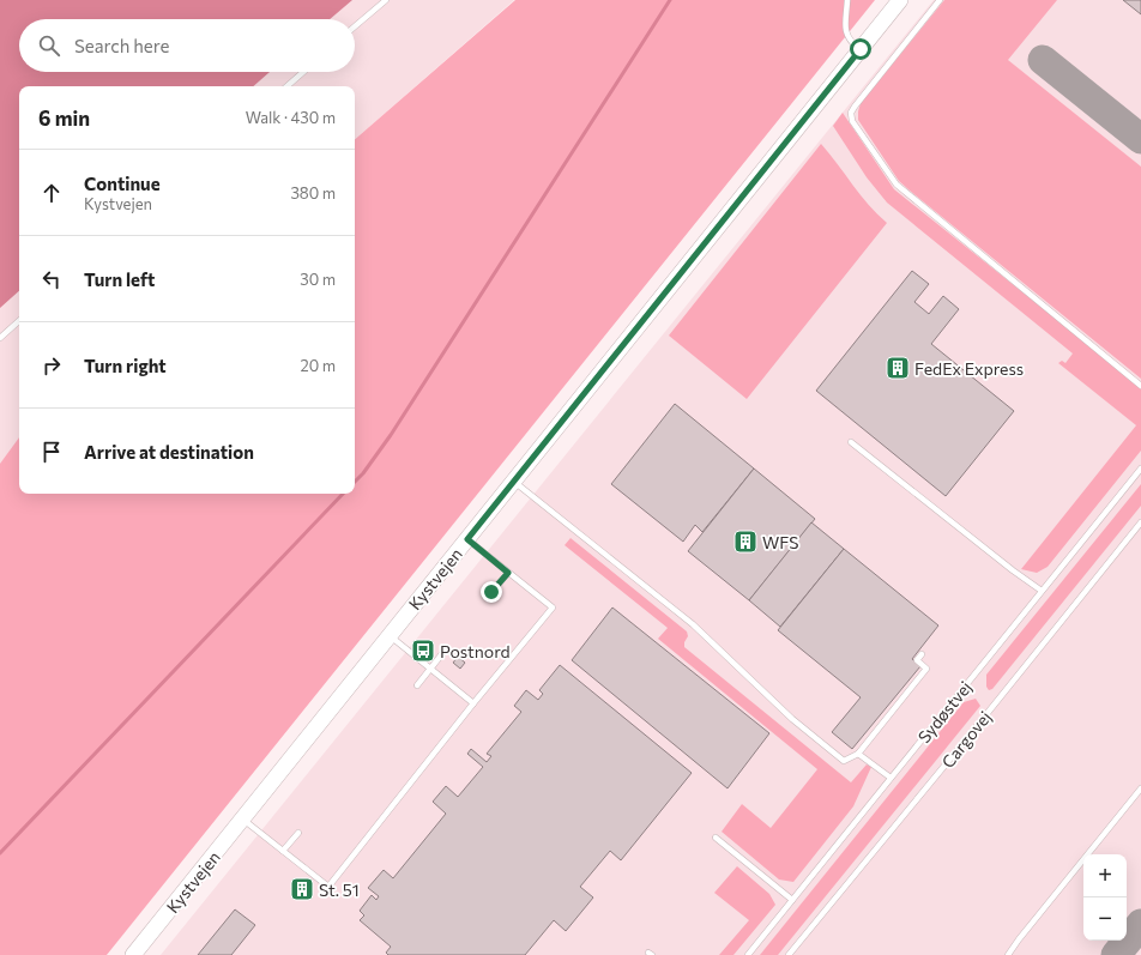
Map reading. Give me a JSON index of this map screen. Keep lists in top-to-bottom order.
{
  "streets": {
    "street": ["Kystvejen"],
    "lane": ["Sydøstvej", "Cargovej"]
  },
  "places": {
    "building": ["FedEx Express", "WFS", "St. 51"],
    "bus stop": ["Postnord"]
  },
  "page": {
    "search": "Search here",
    "heading": ["6 min", "Walk · 430 m"],
    "list": [
      ["Continue", "Kystvejen", "380 m"],
      ["Turn left", "30 m"],
      ["Turn right", "20 m"],
      "Arrive at destination"
    ],
    "map_buttons": ["+", "−"]
  }
}
